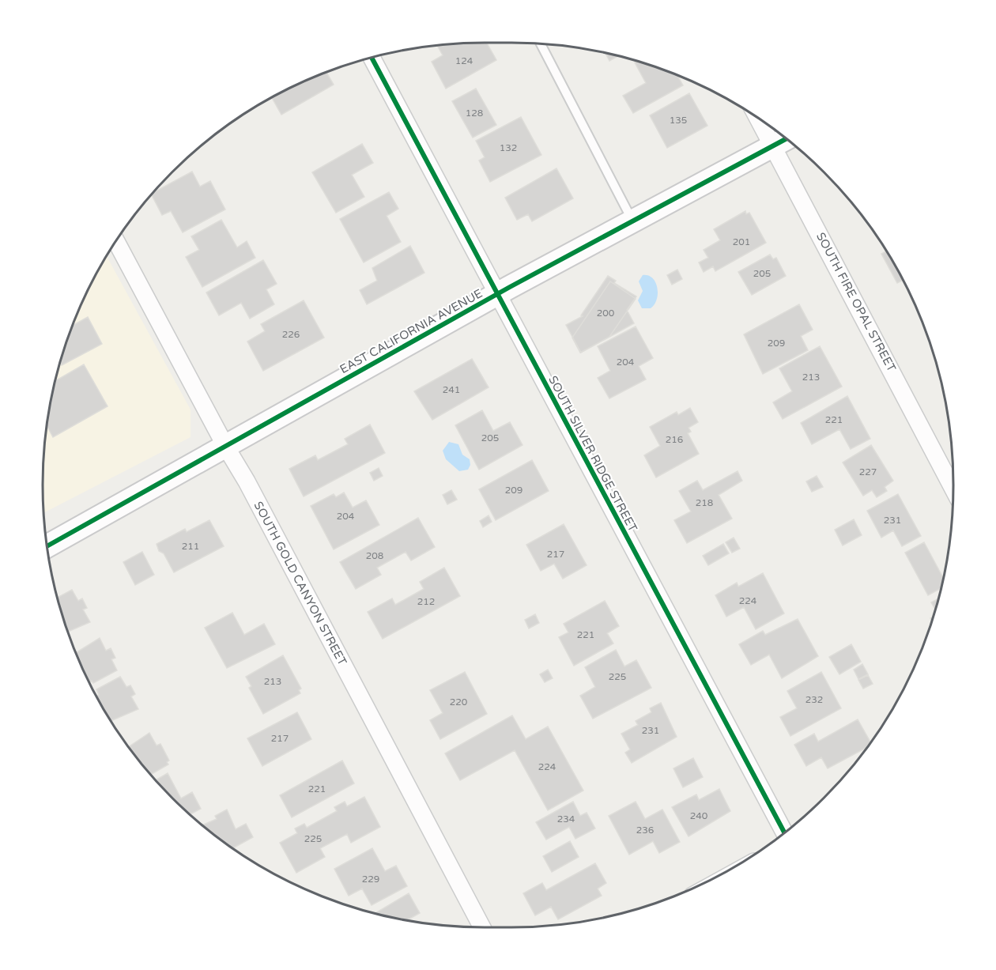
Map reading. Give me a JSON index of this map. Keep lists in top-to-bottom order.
{
  "streets": {
    "street": [
      "SOUTH FIRE OPAL STREET",
      "EAST CALIFORNIA AVENUE",
      "SOUTH SILVER RIDGE STREET",
      "SOUTH GOLD CANYON STREET"
    ]
  },
  "crossings": [
    ["SOUTH FIRE OPAL STREET", "EAST CALIFORNIA AVENUE"],
    ["EAST CALIFORNIA AVENUE", "SOUTH SILVER RIDGE STREET"],
    ["EAST CALIFORNIA AVENUE", "SOUTH GOLD CANYON STREET"]
  ],
  "house_numbers": [
    "124",
    "128",
    "135",
    "132",
    "201",
    "205",
    "200",
    "226",
    "209",
    "204",
    "213",
    "241",
    "221",
    "205",
    "216",
    "227",
    "209",
    "218",
    "204",
    "231",
    "211",
    "217",
    "208",
    "224",
    "212",
    "221",
    "225",
    "213",
    "232",
    "220",
    "231",
    "217",
    "224",
    "221",
    "240",
    "234",
    "236",
    "225",
    "229"
  ]
}
